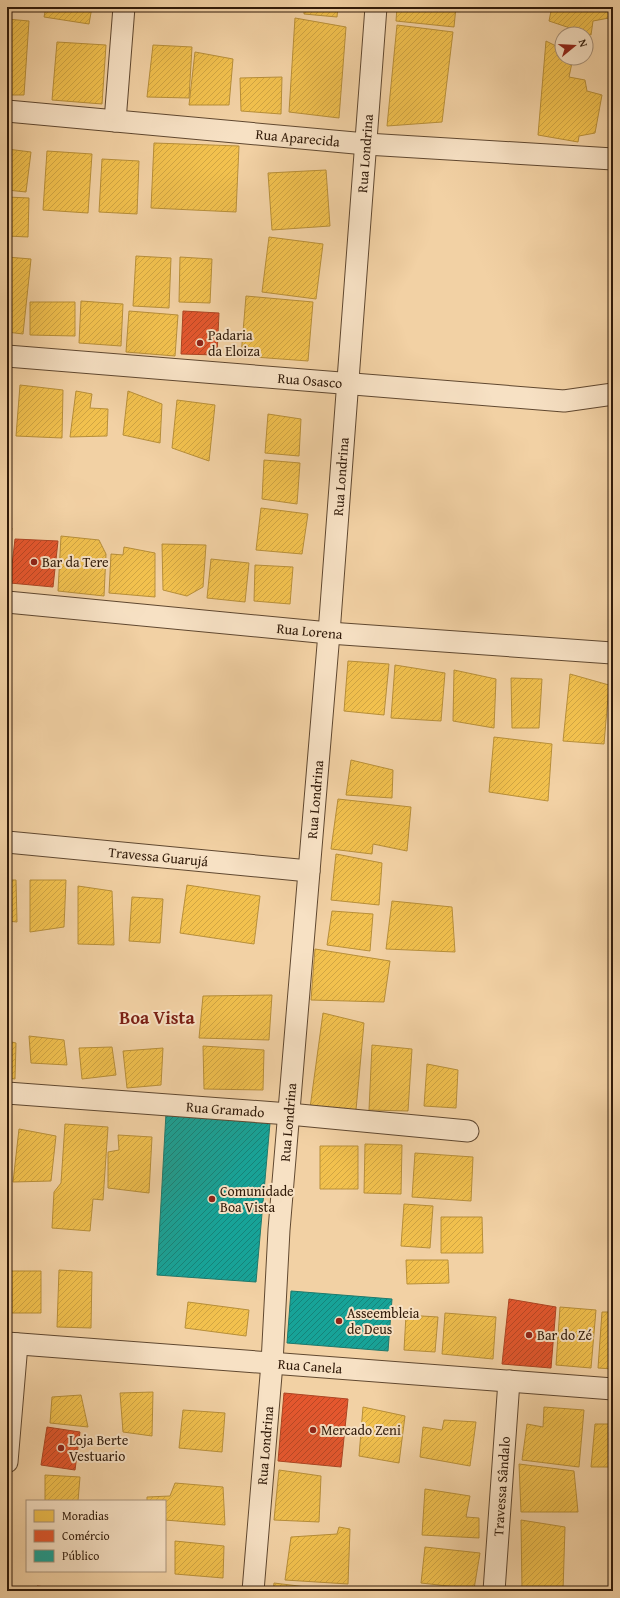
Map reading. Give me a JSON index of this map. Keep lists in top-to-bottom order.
{
  "streets": {
    "street": [
      "Rua Aparecida",
      "Rua Londrina",
      "Rua Osasco",
      "Rua Lorena",
      "Travessa Guarujá",
      "Rua Gramado",
      "Rua Canela",
      "Travessa Sândalo"
    ]
  },
  "crossings": [
    ["Rua Aparecida", "Rua Londrina"],
    ["Rua Londrina", "Rua Osasco"],
    ["Rua Londrina", "Rua Lorena"],
    ["Rua Londrina", "Travessa Guarujá"],
    ["Rua Londrina", "Rua Gramado"],
    ["Rua Londrina", "Rua Canela"],
    ["Rua Canela", "Travessa Sândalo"]
  ],
  "districts": ["Boa Vista"],
  "places": [
    "Padaria da Eloiza",
    "Bar da Tere",
    "Comunidade Boa Vista",
    "Asseembleia de Deus",
    "Bar do Zé",
    "Mercado Zeni",
    "Loja Berte Vestuario"
  ],
  "legend": ["Moradias", "Comércio", "Público"],
  "north": "right"
}
